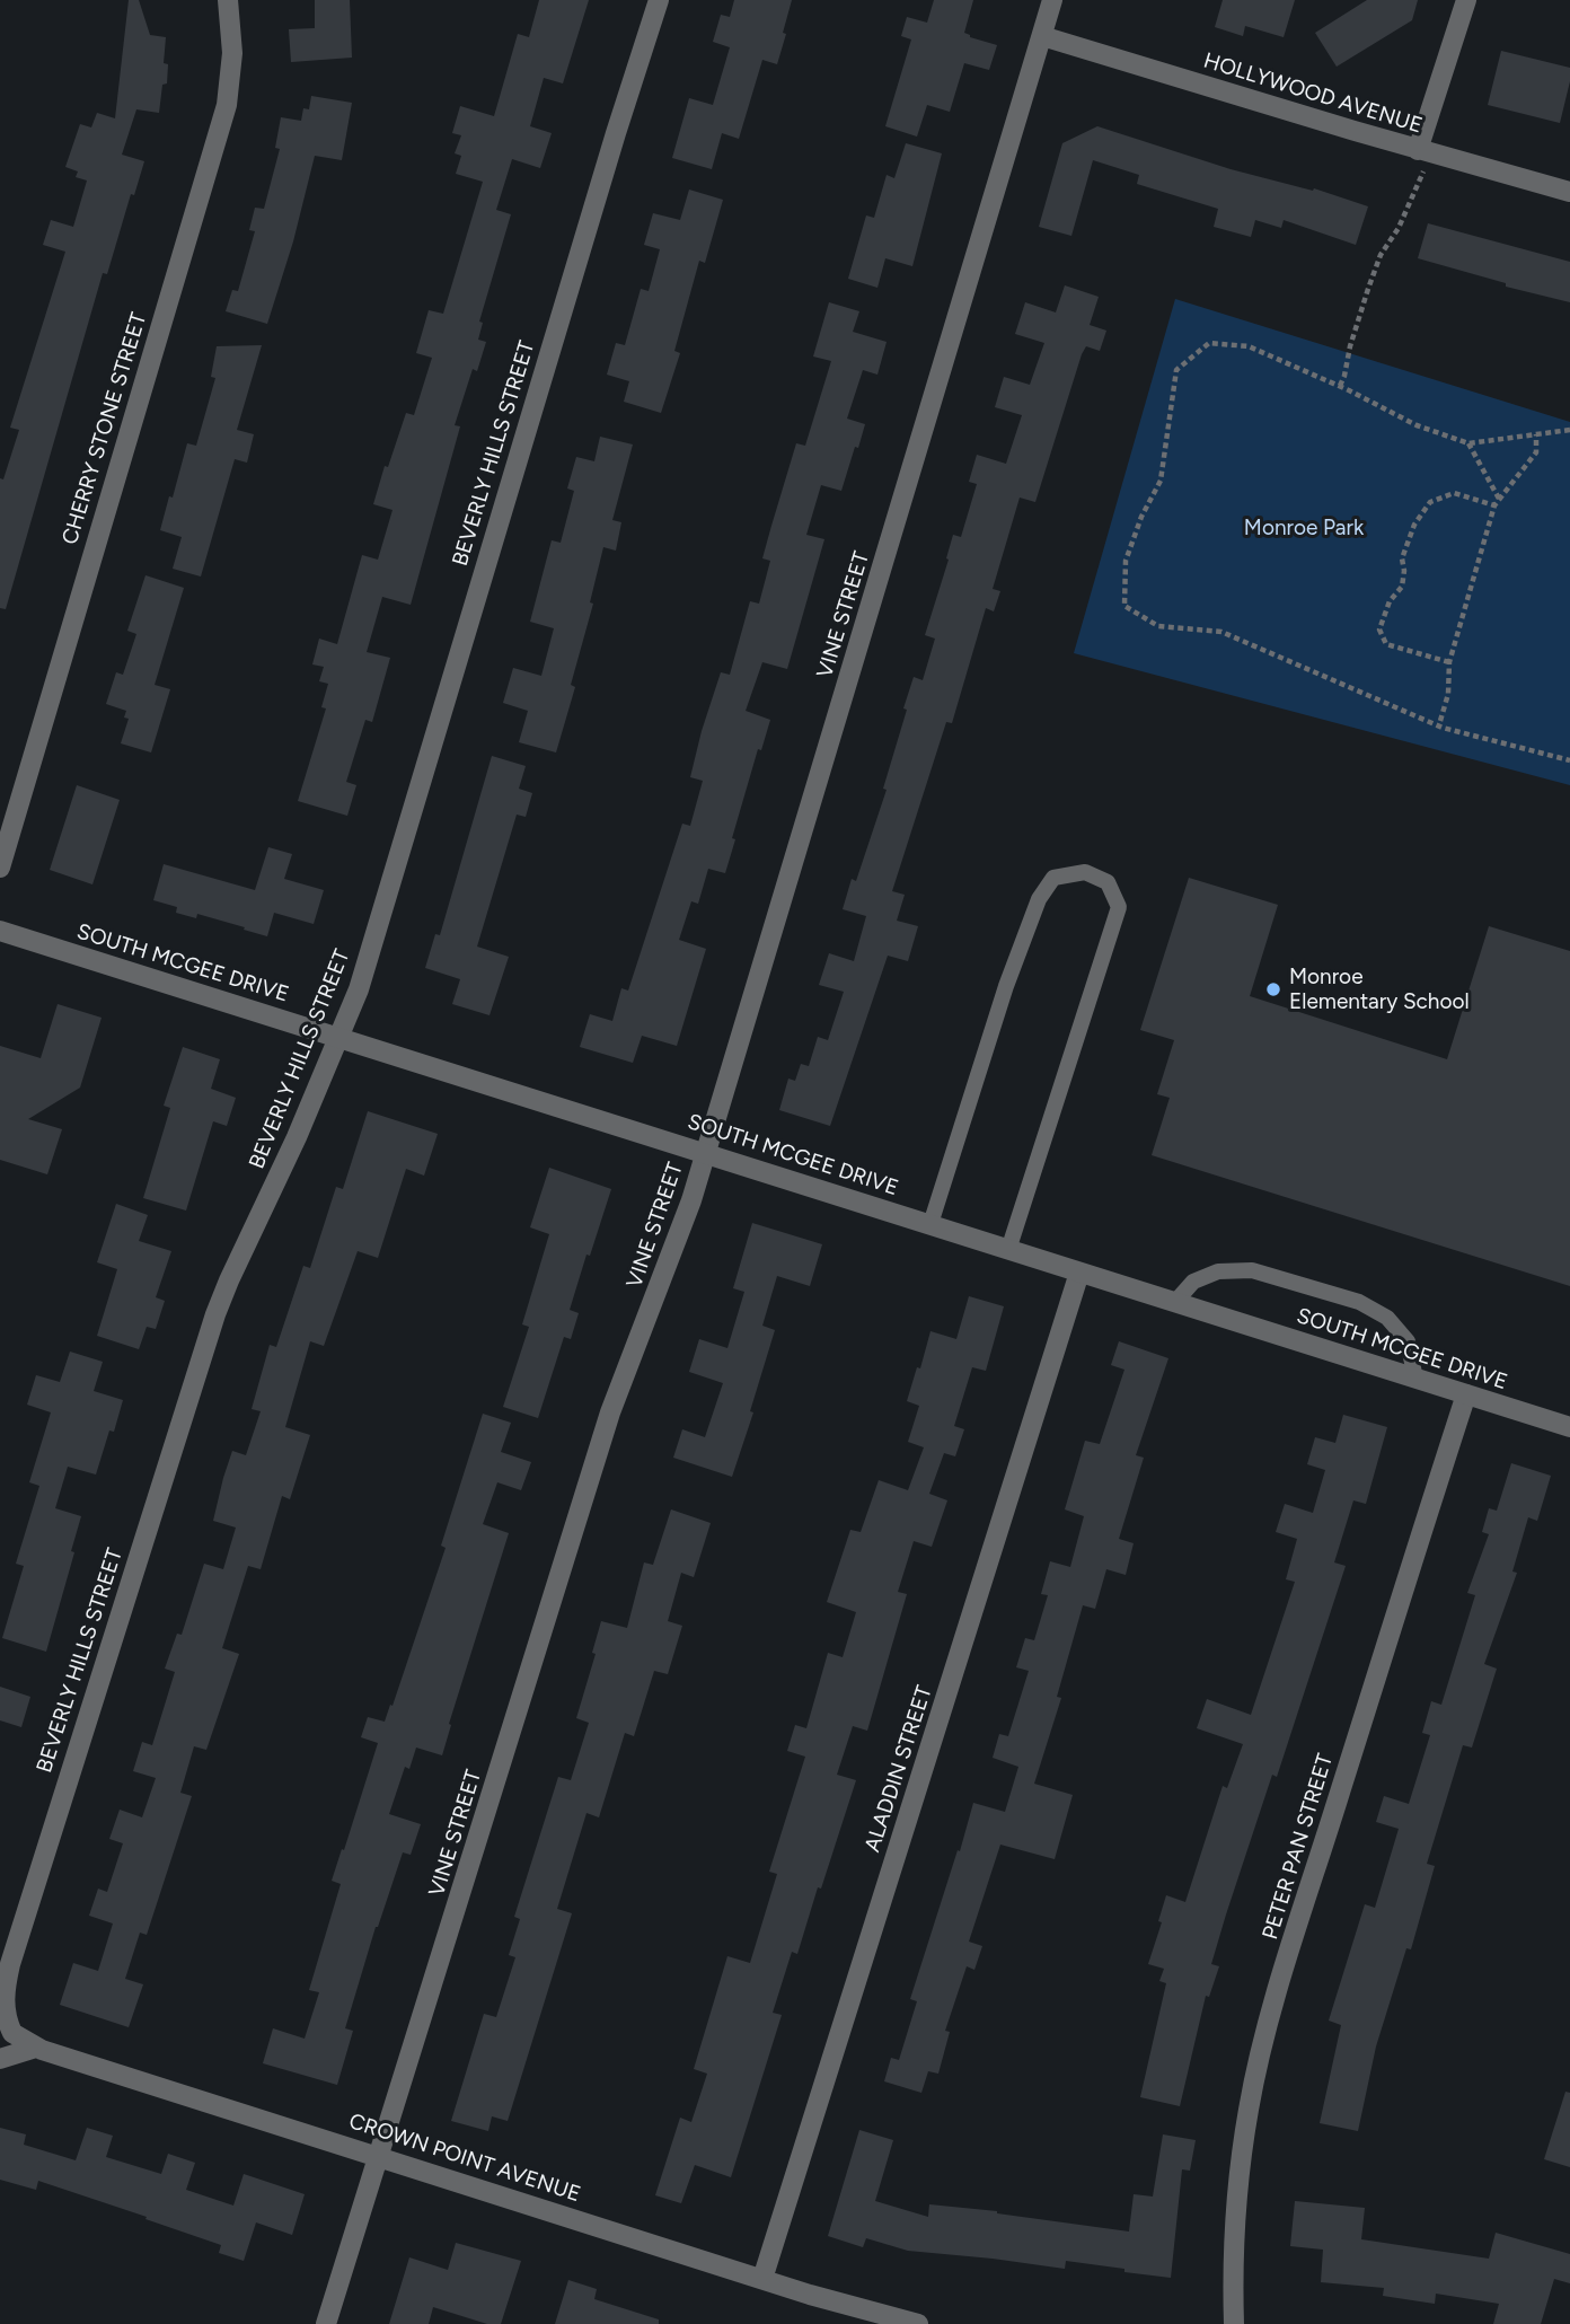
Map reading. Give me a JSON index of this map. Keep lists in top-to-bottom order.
{
  "streets": {
    "street": [
      "HOLLYWOOD AVENUE",
      "CHERRY STONE STREET",
      "BEVERLY HILLS STREET",
      "VINE STREET",
      "SOUTH MCGEE DRIVE",
      "ALADDIN STREET",
      "PETER PAN STREET",
      "CROWN POINT AVENUE"
    ]
  },
  "crossings": [
    ["HOLLYWOOD AVENUE", "VINE STREET"],
    ["BEVERLY HILLS STREET", "SOUTH MCGEE DRIVE"],
    ["BEVERLY HILLS STREET", "CROWN POINT AVENUE"],
    ["VINE STREET", "SOUTH MCGEE DRIVE"],
    ["VINE STREET", "CROWN POINT AVENUE"],
    ["SOUTH MCGEE DRIVE", "ALADDIN STREET"],
    ["SOUTH MCGEE DRIVE", "PETER PAN STREET"],
    ["ALADDIN STREET", "CROWN POINT AVENUE"]
  ],
  "parks": ["Monroe Park"],
  "places": ["Monroe Elementary School"]
}
